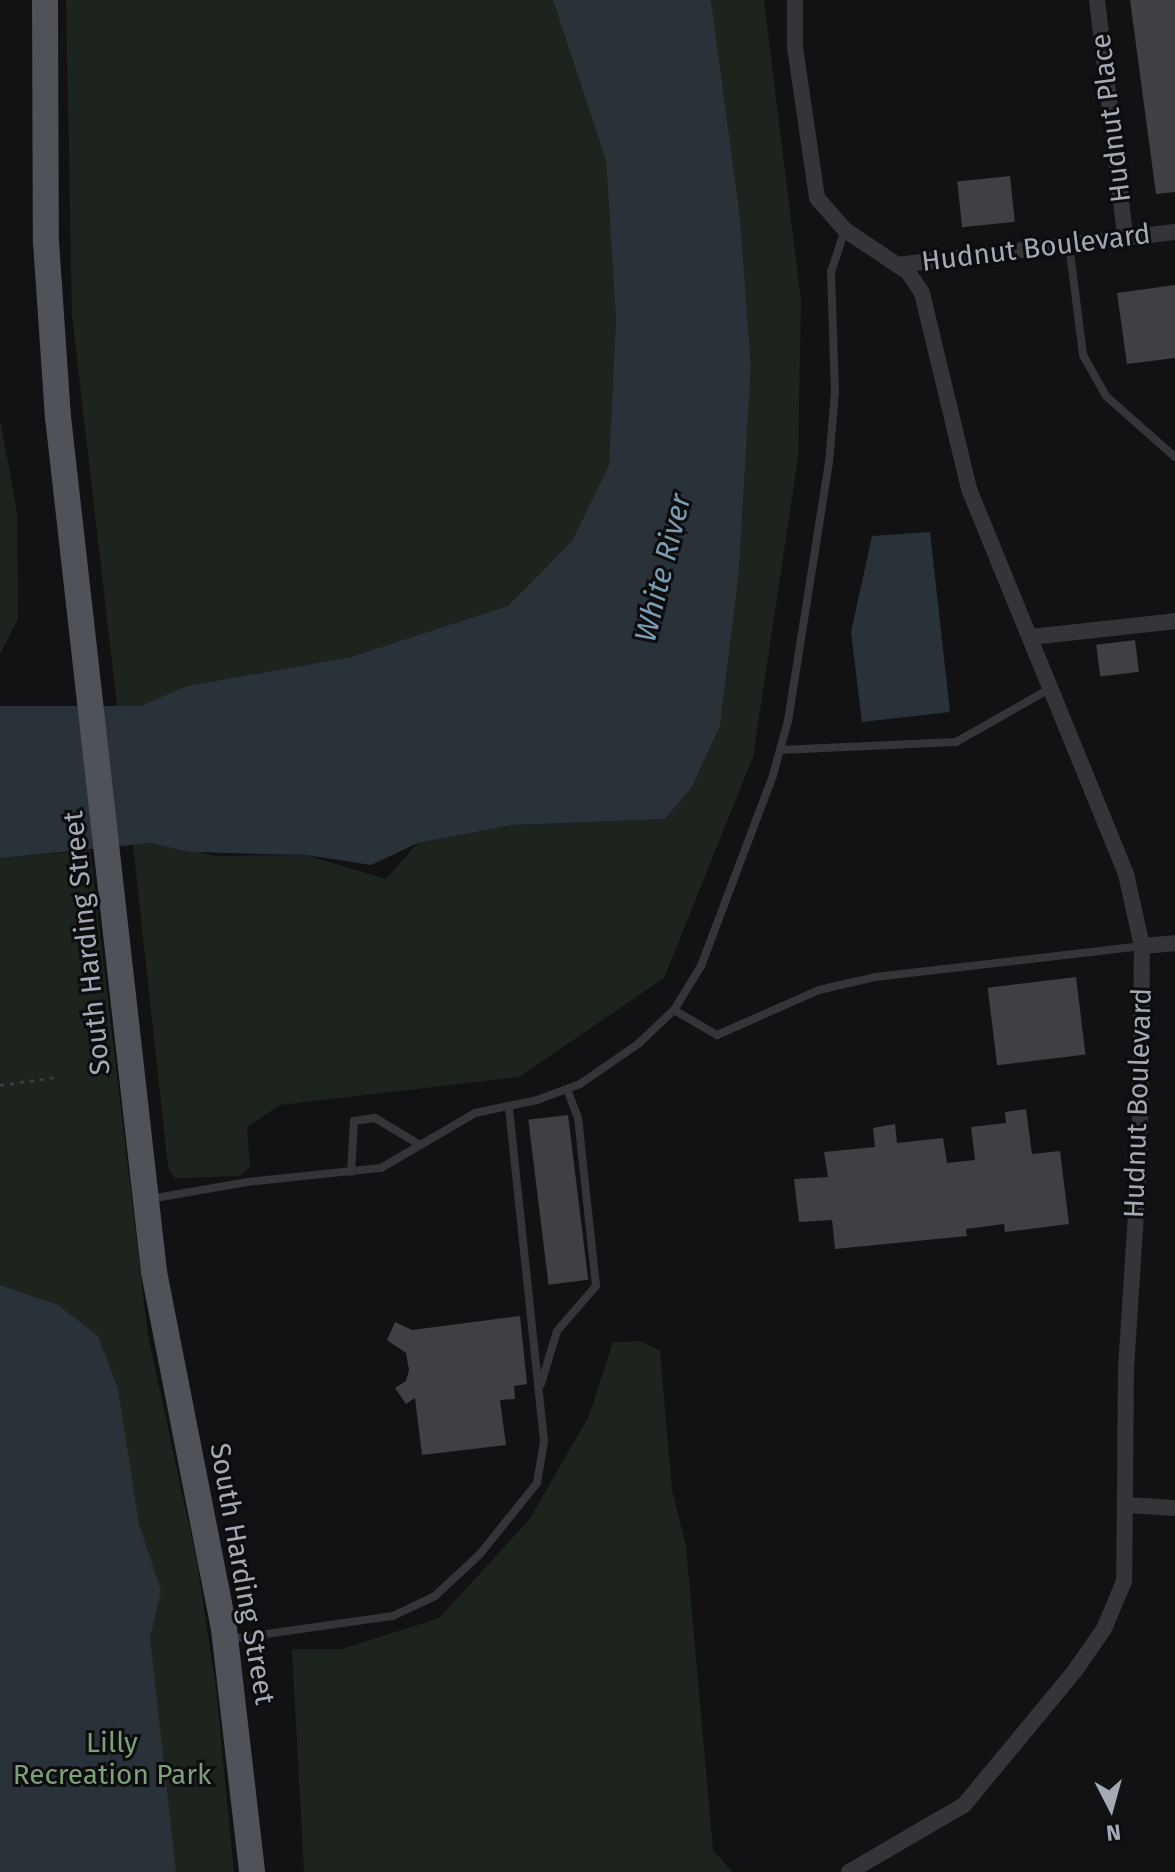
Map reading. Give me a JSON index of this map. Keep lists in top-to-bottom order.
{
  "streets": {
    "main road": ["South Harding Street"],
    "street": ["Hudnut Place", "Hudnut Boulevard"]
  },
  "crossings": [
    ["Hudnut Place", "Hudnut Boulevard"]
  ],
  "water": ["White River"],
  "parks": ["Lilly Recreation Park"],
  "north": "bottom"
}
